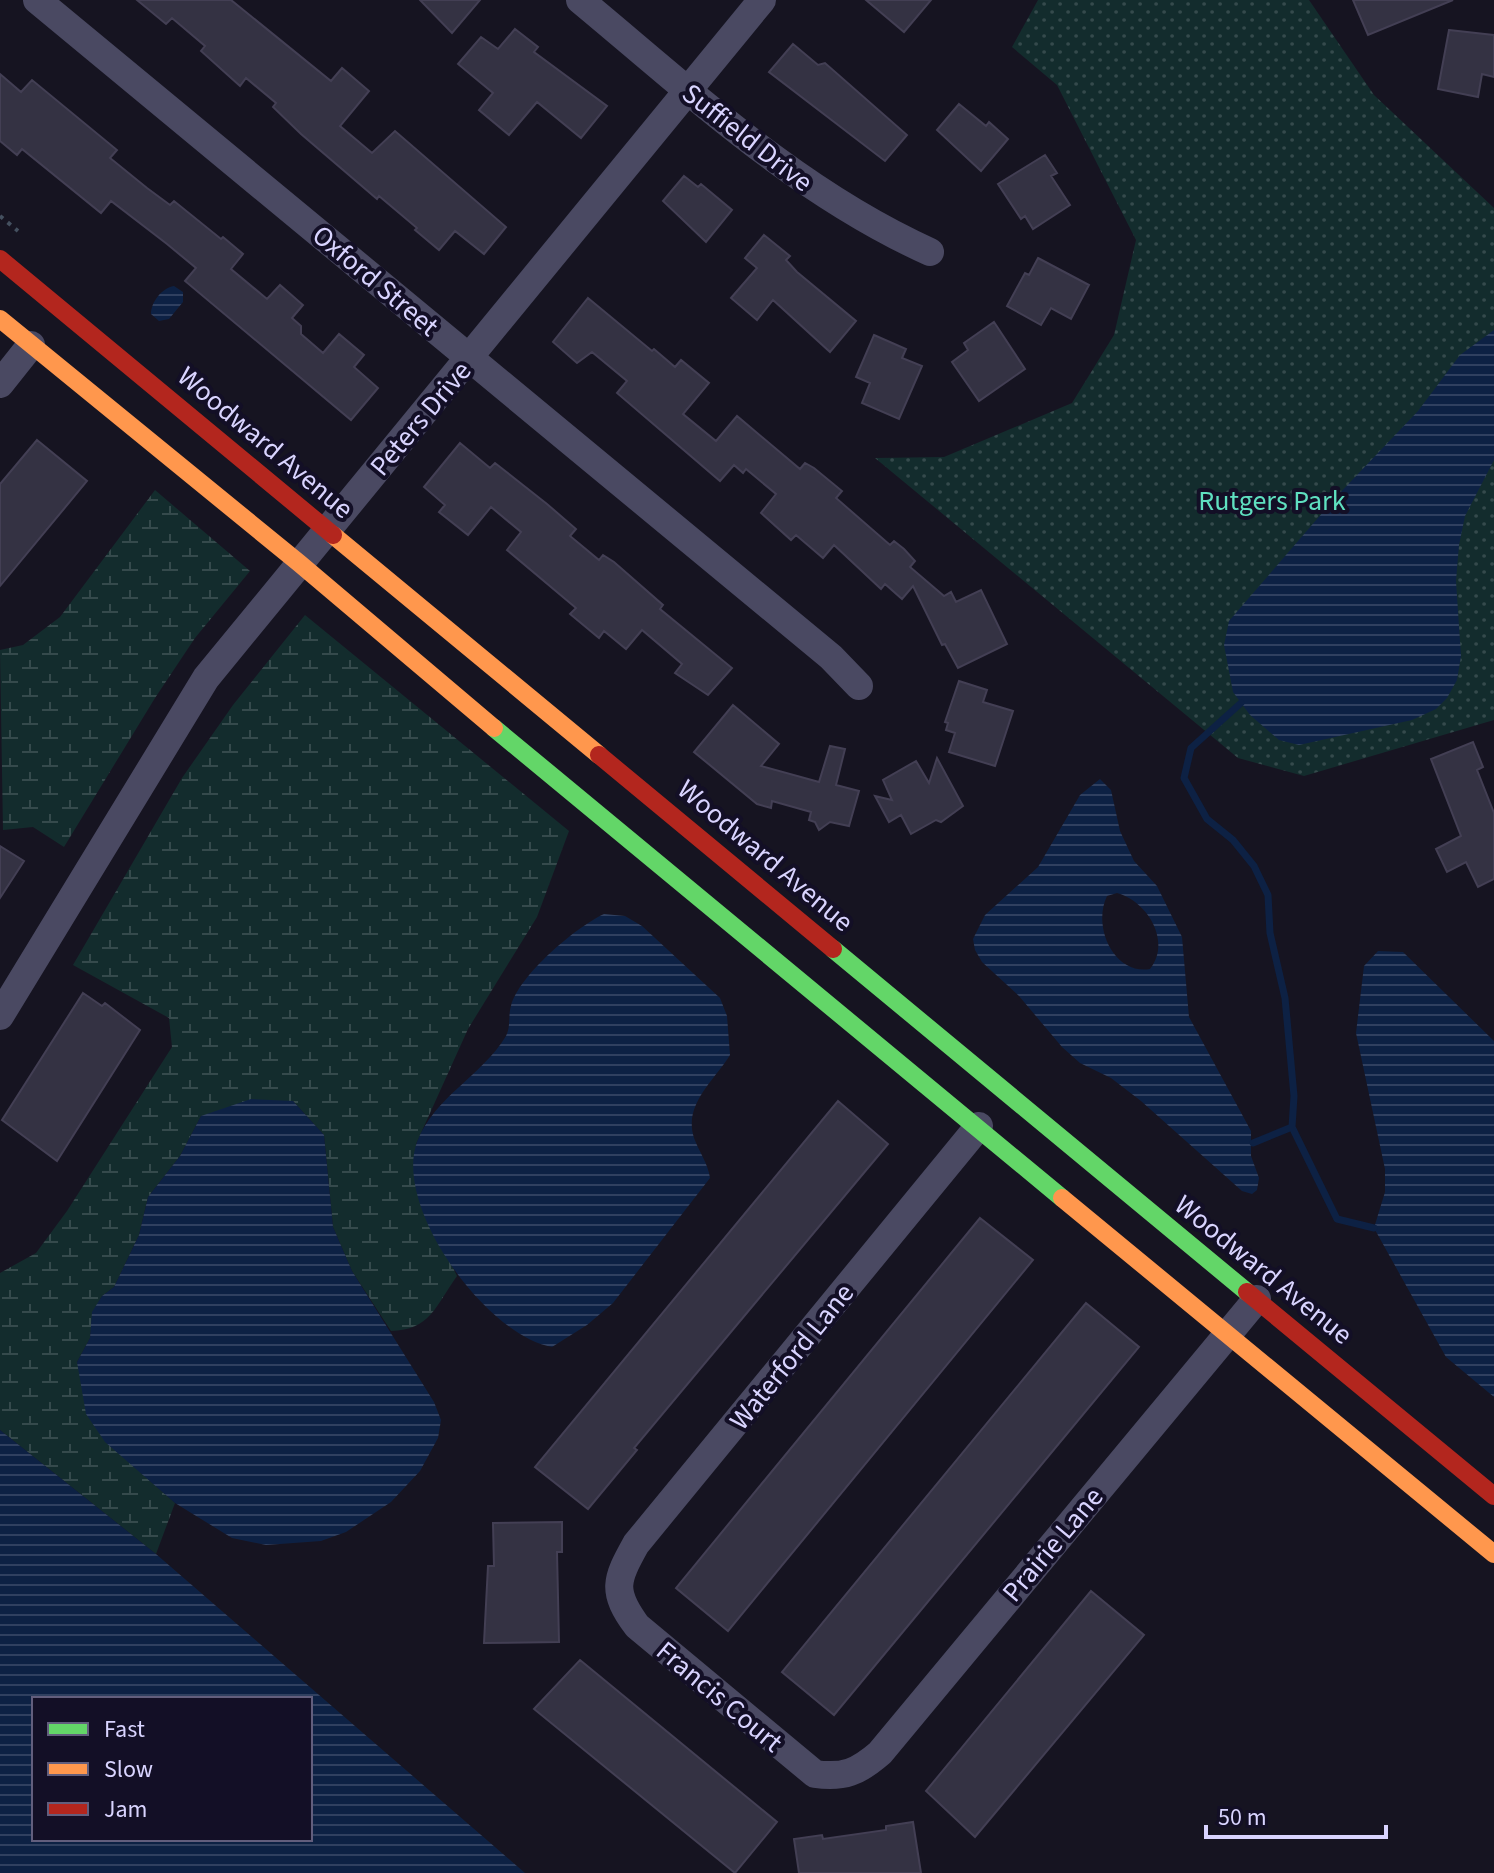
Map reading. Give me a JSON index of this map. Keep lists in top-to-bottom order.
{
  "streets": {
    "street": [
      "Suffield Drive",
      "Oxford Street",
      "Peters Drive",
      "Woodward Avenue",
      "Waterford Lane",
      "Prairie Lane",
      "Francis Court"
    ]
  },
  "crossings": [
    ["Suffield Drive", "Peters Drive"],
    ["Oxford Street", "Peters Drive"],
    ["Peters Drive", "Woodward Avenue"],
    ["Woodward Avenue", "Prairie Lane"],
    ["Waterford Lane", "Francis Court"],
    ["Prairie Lane", "Francis Court"]
  ],
  "parks": ["Rutgers Park"],
  "legend": ["Fast", "Slow", "Jam"],
  "scale_bar": "50 m"
}
